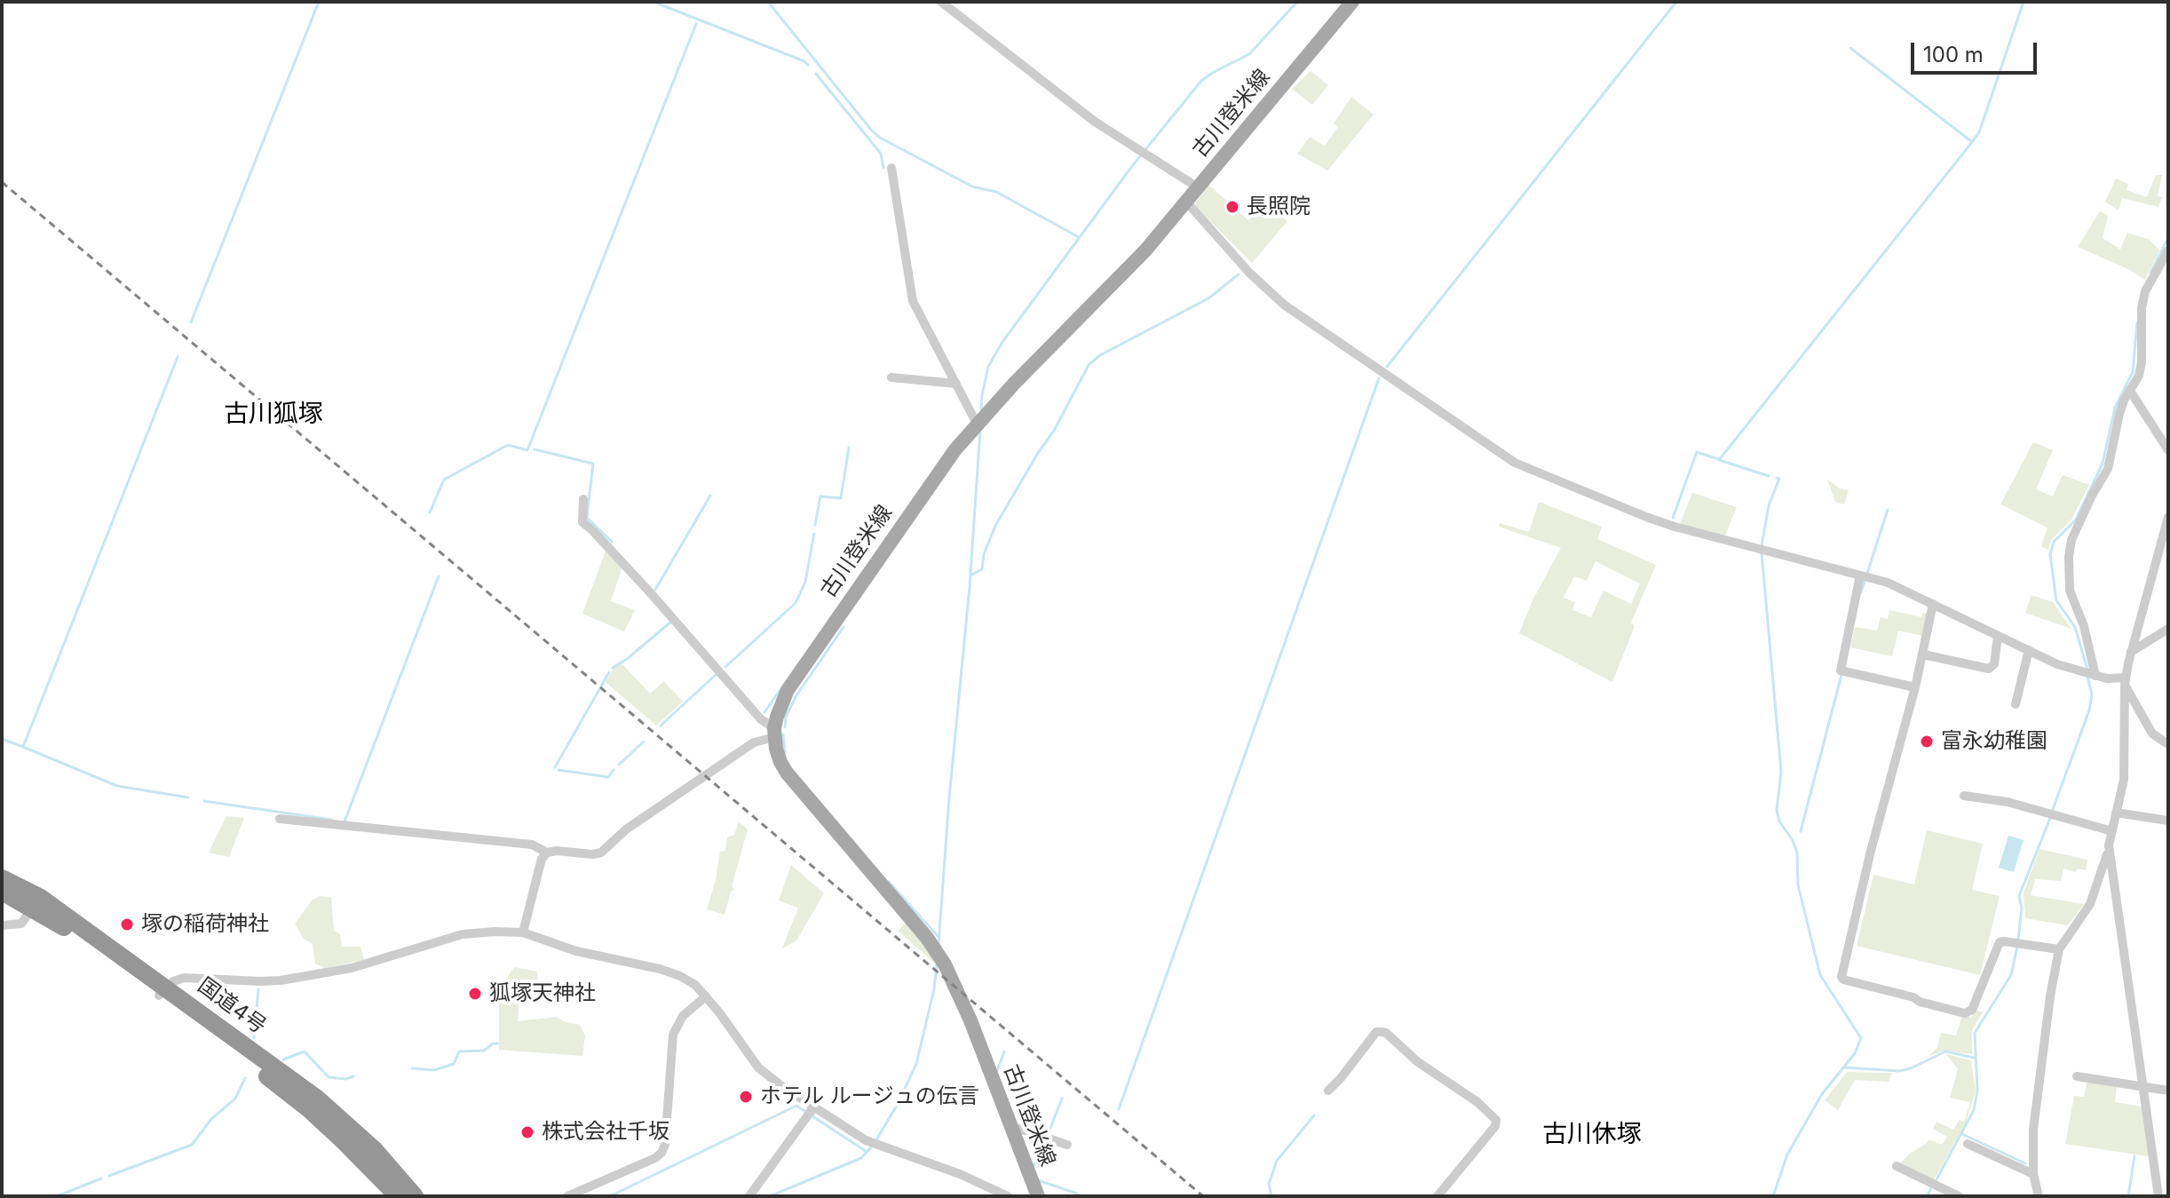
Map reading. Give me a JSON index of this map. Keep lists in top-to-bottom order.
{
  "streets": {
    "highway": ["国道4号"],
    "main road": ["古川登米線"]
  },
  "districts": ["古川狐塚", "古川休塚"],
  "places": [
    "長照院",
    "富永幼稚園",
    "塚の稲荷神社",
    "狐塚天神社",
    "ホテル ルージュの伝言",
    "株式会社千坂"
  ],
  "scale_bar": "100 m"
}
